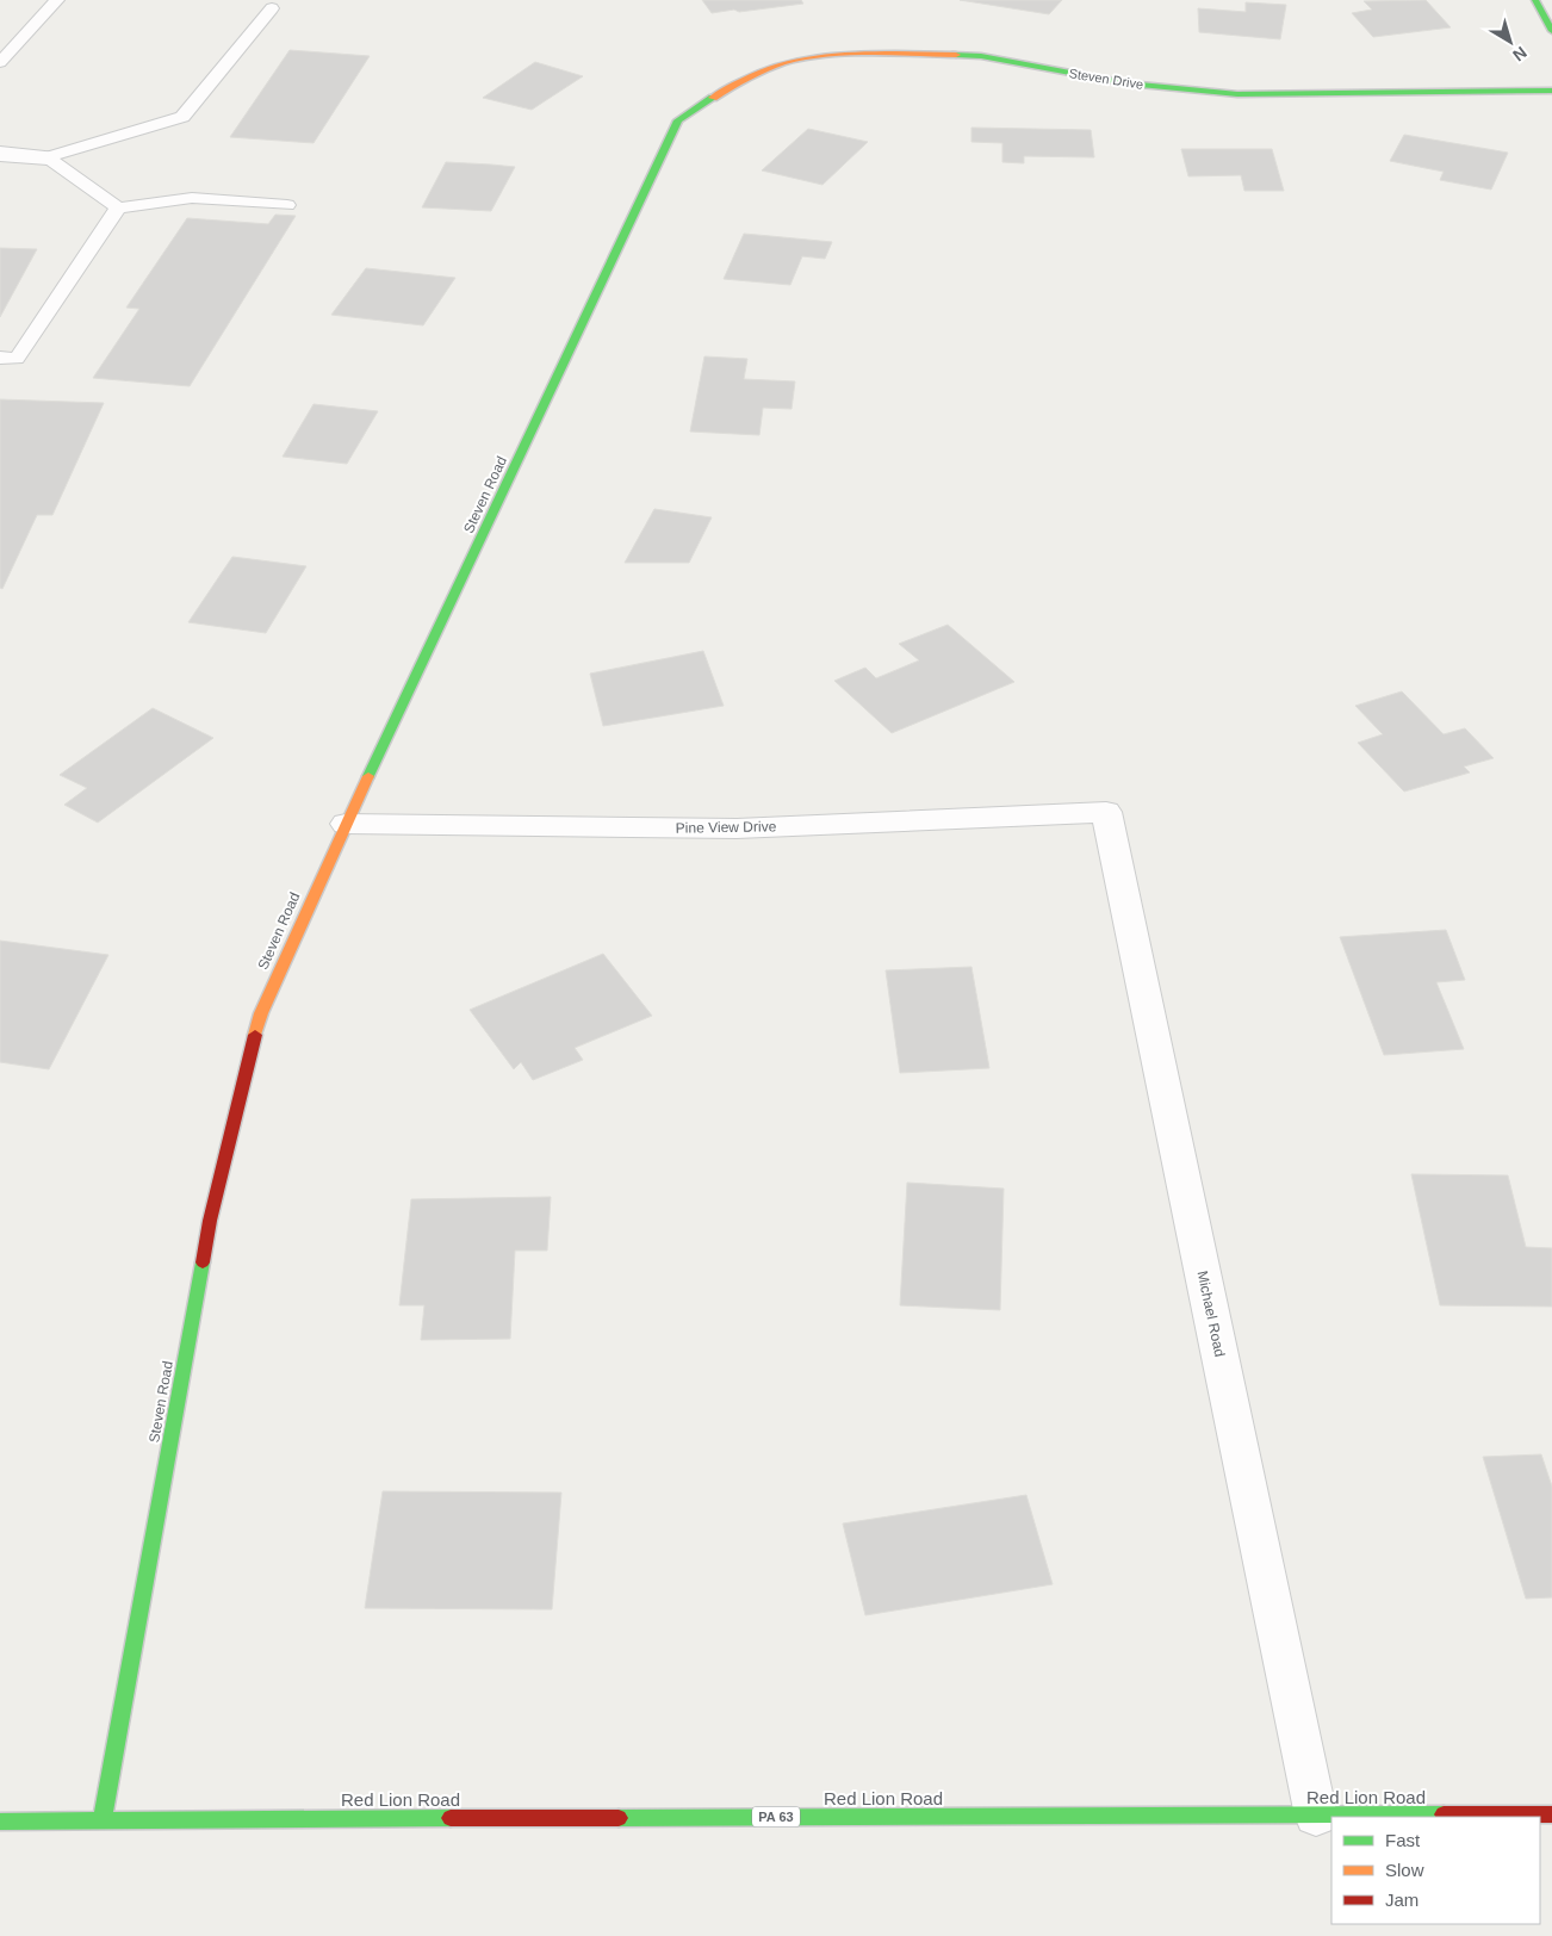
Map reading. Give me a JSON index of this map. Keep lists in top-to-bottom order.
{
  "streets": {
    "street": [
      "Steven Drive",
      "Steven Road",
      "Pine View Drive",
      "Michael Road",
      "Red Lion Road",
      "PA 63"
    ]
  },
  "crossings": [
    ["Steven Drive", "Steven Road"],
    ["Steven Road", "Pine View Drive"],
    ["Steven Road", "Red Lion Road"],
    ["Pine View Drive", "Michael Road"],
    ["Michael Road", "Red Lion Road"]
  ],
  "legend": ["Fast", "Slow", "Jam"],
  "north": "bottom right"
}
